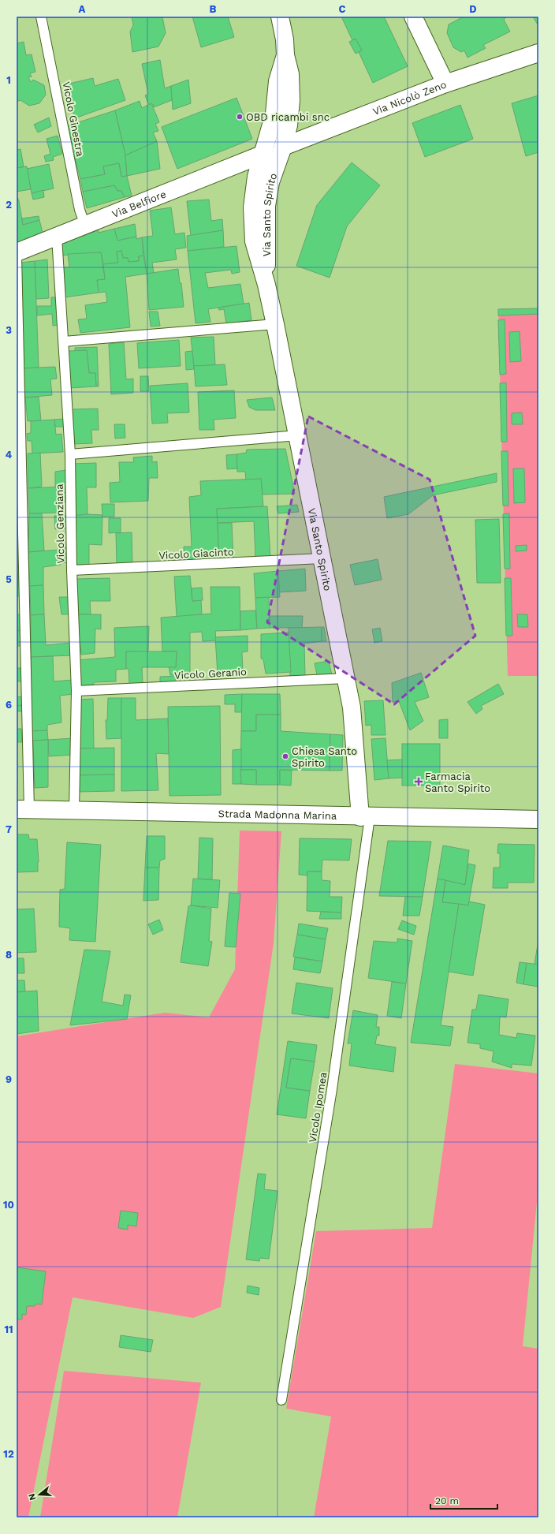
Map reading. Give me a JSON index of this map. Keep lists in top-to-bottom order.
{
  "streets": {
    "street": [
      "Via Nicolò Zeno",
      "Via Belfiore",
      "Via Santo Spirito",
      "Strada Madonna Marina"
    ],
    "lane": [
      "Vicolo Ginestra",
      "Vicolo Genziana",
      "Vicolo Giacinto",
      "Vicolo Geranio",
      "Vicolo Ipomea"
    ]
  },
  "crossings": [
    ["Via Nicolò Zeno", "Via Santo Spirito"],
    ["Vicolo Ginestra", "Via Belfiore"],
    ["Via Belfiore", "Via Santo Spirito"],
    ["Via Belfiore", "Vicolo Genziana"],
    ["Via Santo Spirito", "Vicolo Giacinto"],
    ["Via Santo Spirito", "Vicolo Geranio"],
    ["Via Santo Spirito", "Strada Madonna Marina"],
    ["Via Santo Spirito", "Vicolo Ipomea"],
    ["Vicolo Genziana", "Vicolo Giacinto"],
    ["Vicolo Genziana", "Vicolo Geranio"],
    ["Vicolo Genziana", "Strada Madonna Marina"],
    ["Strada Madonna Marina", "Vicolo Ipomea"]
  ],
  "places": {
    "other": ["OBD ricambi snc", "Chiesa Santo Spirito"],
    "health": ["Farmacia Santo Spirito"]
  },
  "scale_bar": "20 m",
  "north": "left",
  "grid": {
    "columns": [
      "A",
      "B",
      "C",
      "D"
    ],
    "rows": [
      "1",
      "2",
      "3",
      "4",
      "5",
      "6",
      "7",
      "8",
      "9",
      "10",
      "11",
      "12"
    ]
  }
}
